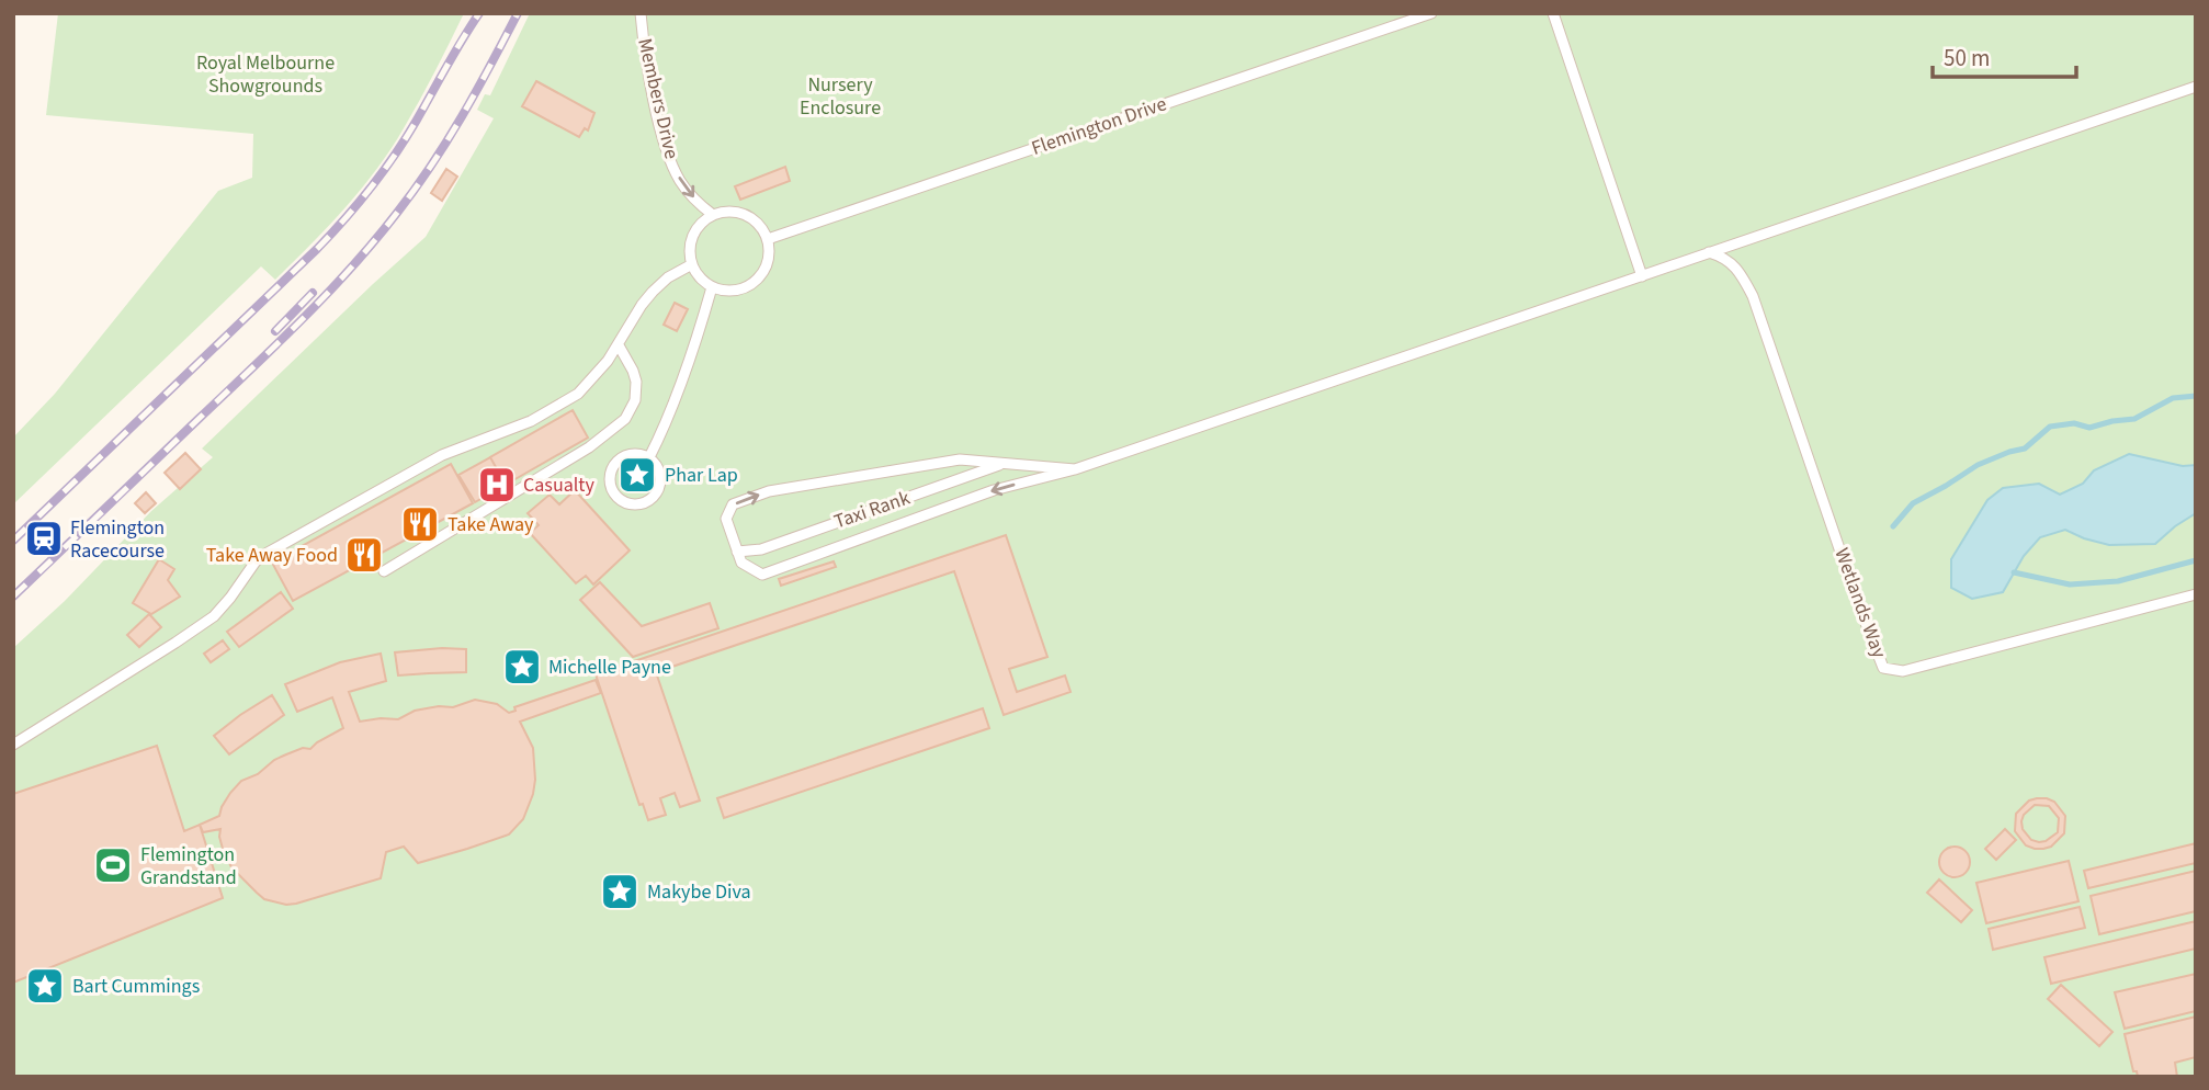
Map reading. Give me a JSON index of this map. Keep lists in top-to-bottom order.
{
  "streets": {
    "lane": [
      "Members Drive",
      "Flemington Drive",
      "Taxi Rank",
      "Wetlands Way"
    ]
  },
  "crossings": [
    ["Members Drive", "Flemington Drive"]
  ],
  "one_way": ["Members Drive"],
  "parks": ["Royal Melbourne Showgrounds", "Nursery Enclosure"],
  "places": {
    "place": [
      "Phar Lap",
      "Michelle Payne",
      "Makybe Diva",
      "Bart Cummings"
    ],
    "hospital": ["Casualty"],
    "restaurant": ["Take Away", "Take Away Food"],
    "station": ["Flemington Racecourse"],
    "sports": ["Flemington Grandstand"]
  },
  "scale_bar": "50 m"
}
